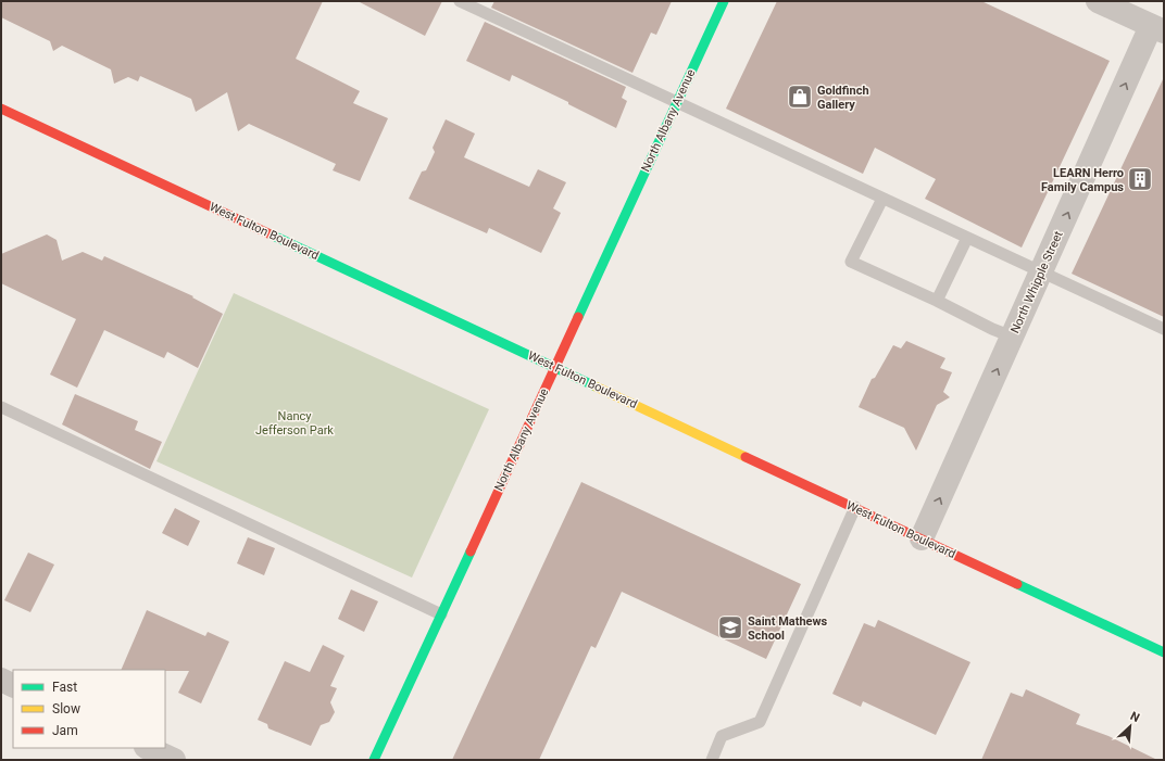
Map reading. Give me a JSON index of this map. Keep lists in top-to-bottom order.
{
  "streets": {
    "street": ["North Albany Avenue", "West Fulton Boulevard", "North Whipple Street"]
  },
  "crossings": [
    ["North Albany Avenue", "West Fulton Boulevard"],
    ["West Fulton Boulevard", "North Whipple Street"]
  ],
  "one_way": ["North Whipple Street"],
  "parks": ["Nancy Jefferson Park"],
  "places": {
    "shop": ["Goldfinch Gallery"],
    "building": ["LEARN Herro Family Campus"],
    "school or university": ["Saint Mathews School"]
  },
  "legend": ["Fast", "Slow", "Jam"],
  "north": "top right"
}
